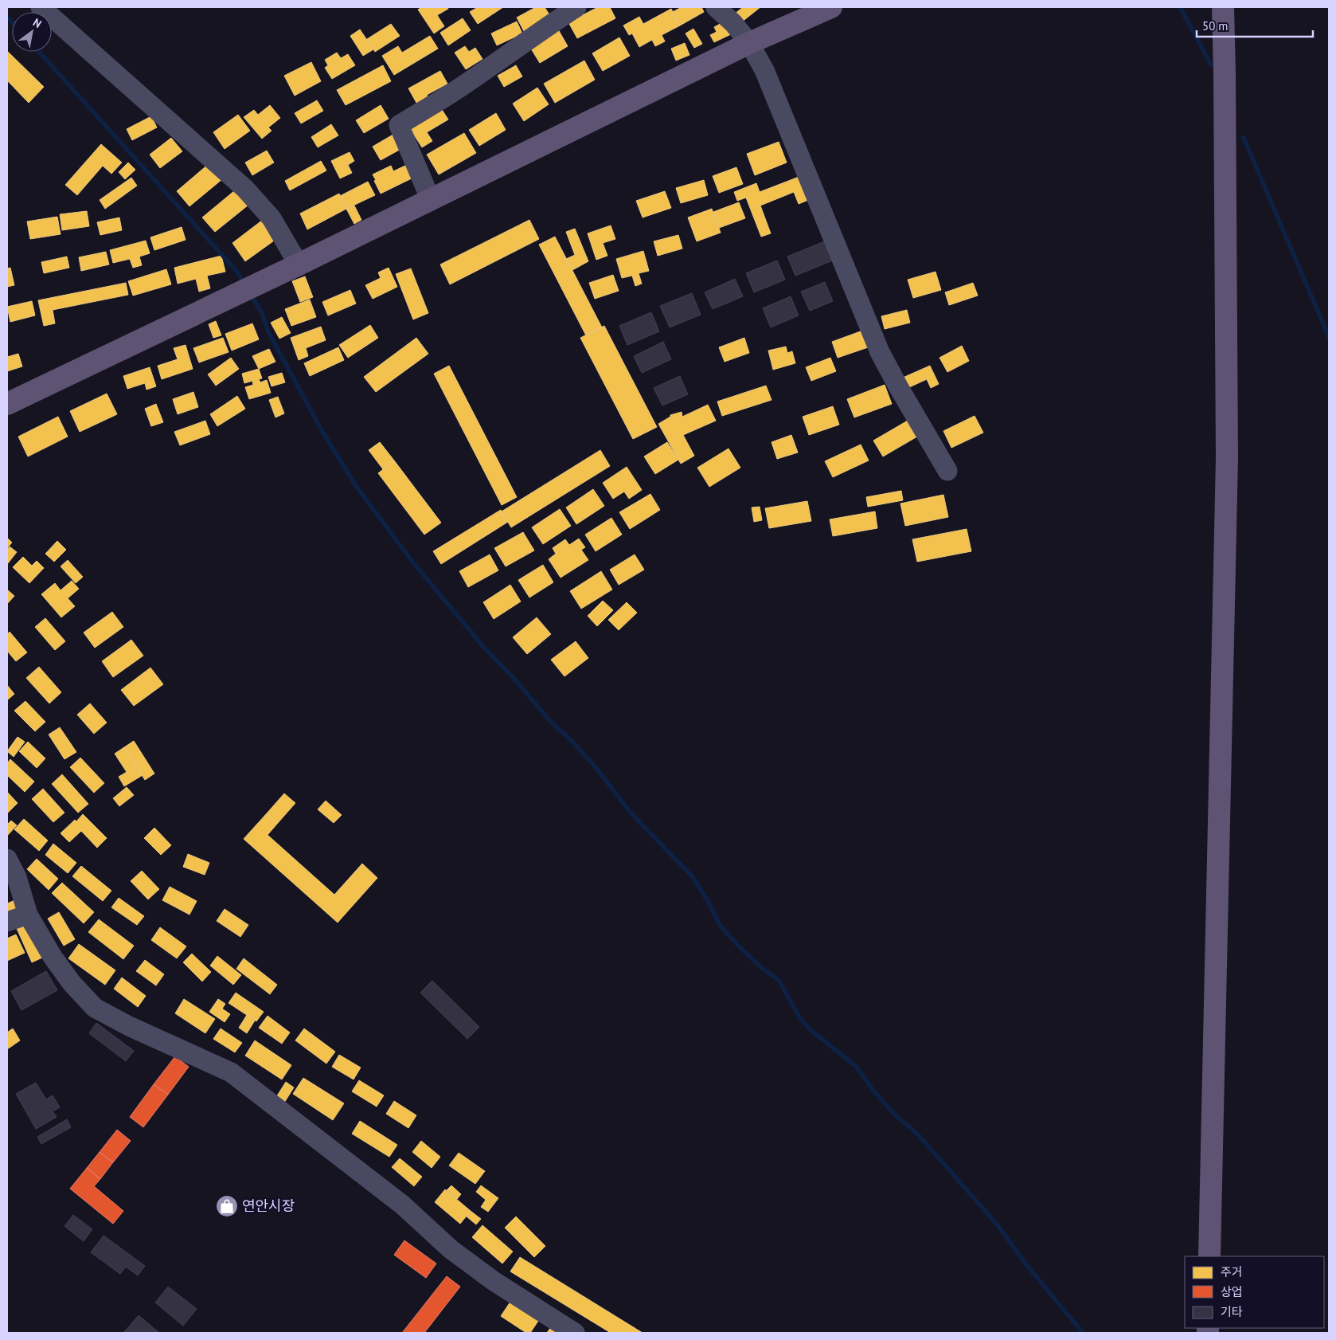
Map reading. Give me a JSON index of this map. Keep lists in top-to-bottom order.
{
  "places": {
    "shop": ["연안시장"]
  },
  "legend": ["주거", "상업", "기타"],
  "scale_bar": "50 m",
  "north": "top right"
}
